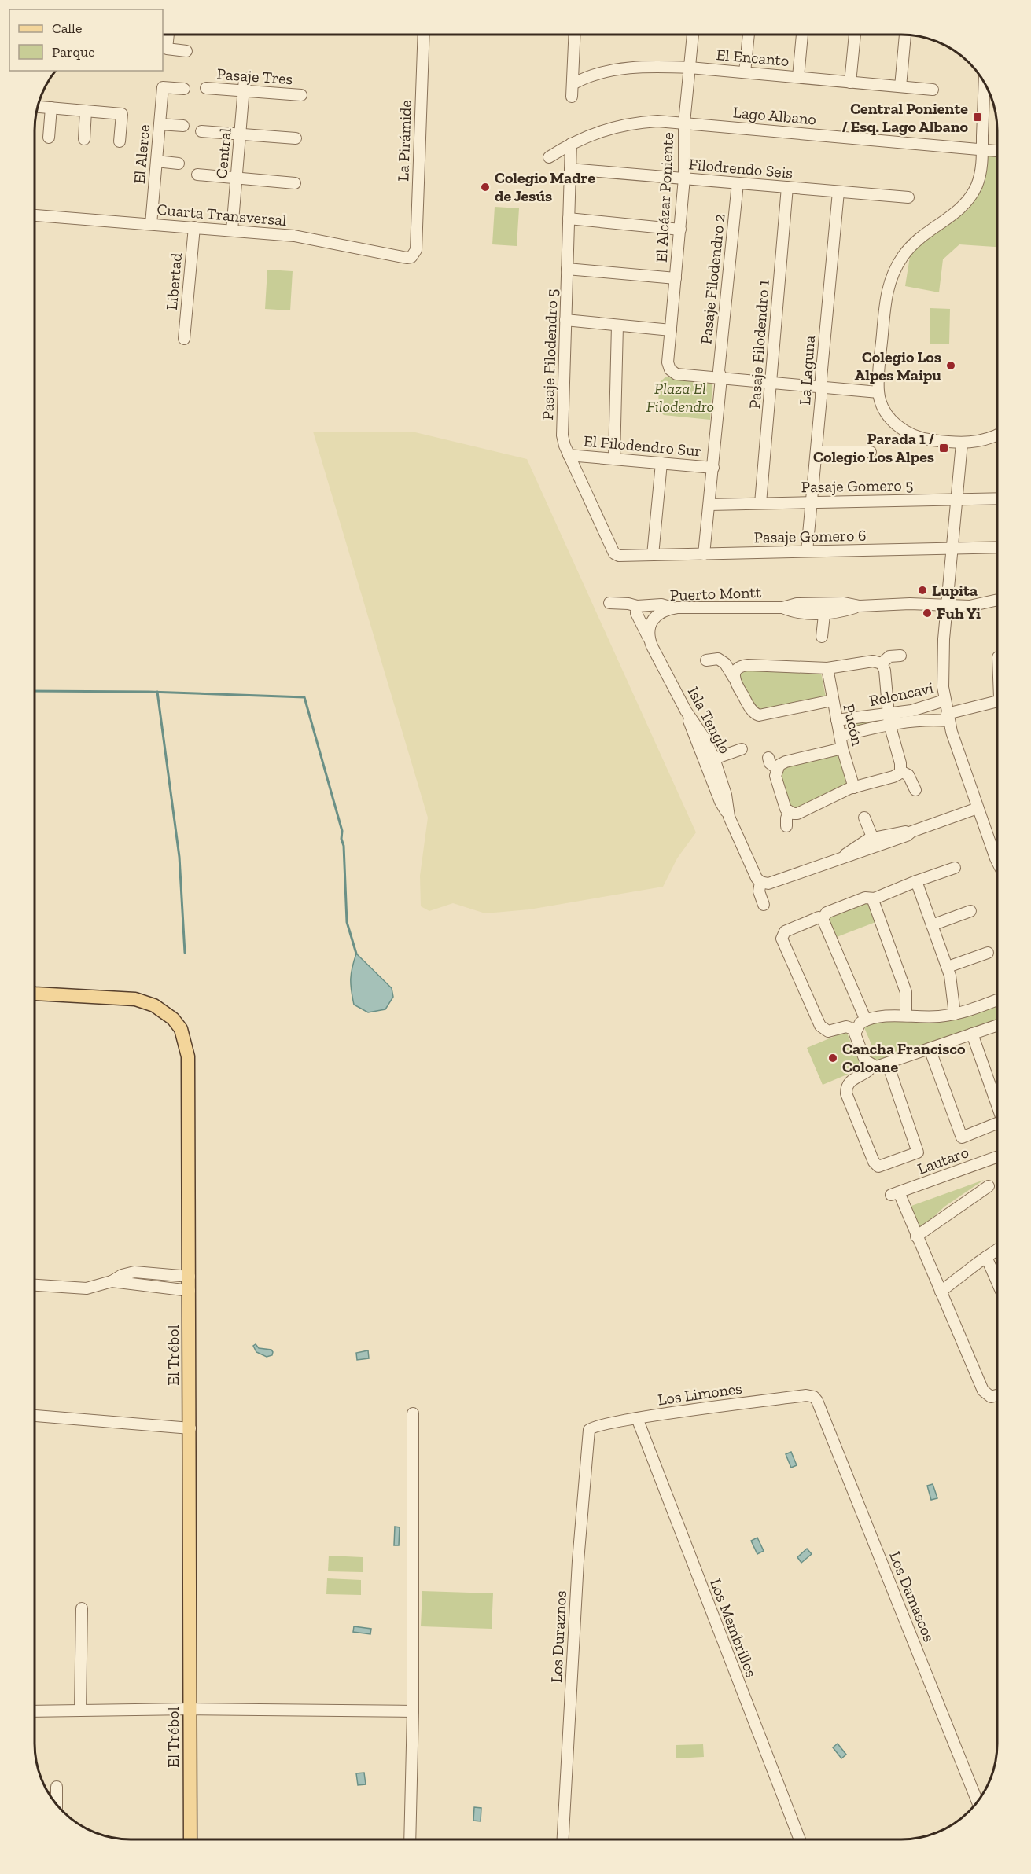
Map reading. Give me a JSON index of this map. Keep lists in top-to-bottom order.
{
  "streets": {
    "main road": ["El Trébol"],
    "street": [
      "El Encanto",
      "Pasaje Tres",
      "Lago Albano",
      "La Pirámide",
      "Central",
      "El Alerce",
      "Filodrendo Seis",
      "El Alcázar Poniente",
      "Cuarta Transversal",
      "Pasaje Filodendro 2",
      "Libertad",
      "Pasaje Filodendro 1",
      "Pasaje Filodendro 5",
      "La Laguna",
      "El Filodendro Sur",
      "Pasaje Gomero 5",
      "Pasaje Gomero 6",
      "Puerto Montt",
      "Reloncaví",
      "Isla Tenglo",
      "Pucón",
      "Lautaro",
      "Los Limones",
      "Los Damascos",
      "Los Membrillos",
      "Los Duraznos"
    ]
  },
  "crossings": [
    ["El Encanto", "El Alcázar Poniente"],
    ["Pasaje Tres", "Central"],
    ["Lago Albano", "El Alcázar Poniente"],
    ["Lago Albano", "Pasaje Filodendro 5"],
    ["La Pirámide", "Cuarta Transversal"],
    ["Central", "Cuarta Transversal"],
    ["El Alerce", "Cuarta Transversal"],
    ["Filodrendo Seis", "El Alcázar Poniente"],
    ["Filodrendo Seis", "Pasaje Filodendro 2"],
    ["Filodrendo Seis", "Pasaje Filodendro 1"],
    ["Filodrendo Seis", "Pasaje Filodendro 5"],
    ["Filodrendo Seis", "La Laguna"],
    ["El Alcázar Poniente", "Pasaje Filodendro 2"],
    ["Cuarta Transversal", "Libertad"],
    ["Pasaje Filodendro 2", "El Filodendro Sur"],
    ["Pasaje Filodendro 2", "Pasaje Gomero 5"],
    ["Pasaje Filodendro 2", "Pasaje Gomero 6"],
    ["Pasaje Filodendro 1", "Pasaje Gomero 5"],
    ["Pasaje Filodendro 5", "El Filodendro Sur"],
    ["Pasaje Filodendro 5", "Pasaje Gomero 6"],
    ["La Laguna", "Pasaje Gomero 5"],
    ["La Laguna", "Pasaje Gomero 6"],
    ["Puerto Montt", "Isla Tenglo"],
    ["Reloncaví", "Pucón"],
    ["Los Limones", "Los Damascos"],
    ["Los Limones", "Los Membrillos"],
    ["Los Limones", "Los Duraznos"]
  ],
  "parks": ["Plaza El Filodendro"],
  "places": {
    "transit": ["Central Poniente / Esq. Lago Albano", "Parada 1 / Colegio Los Alpes"],
    "other": [
      "Colegio Madre de Jesús",
      "Colegio Los Alpes Maipu",
      "Lupita",
      "Fuh Yi",
      "Cancha Francisco Coloane"
    ]
  },
  "legend": ["Calle", "Parque"]
}
